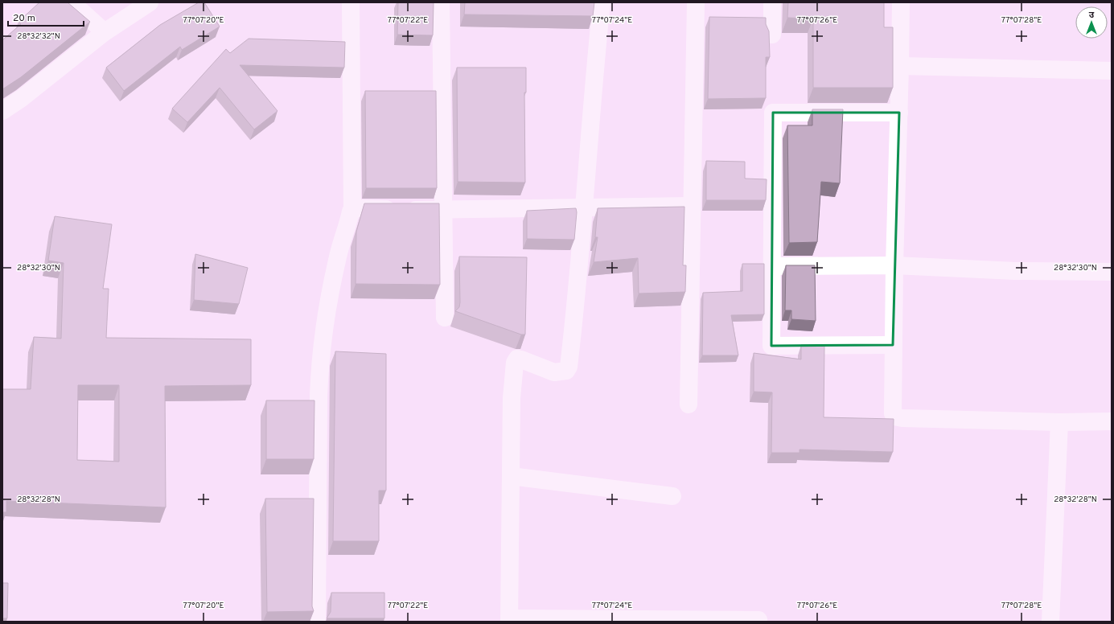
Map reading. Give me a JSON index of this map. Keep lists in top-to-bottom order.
{
  "scale_bar": "20 m",
  "north": "top",
  "coordinates": [
    "77°07'20\"E",
    "77°07'22\"E",
    "77°07'24\"E",
    "77°07'26\"E",
    "77°07'28\"E",
    "28°32'32\"N",
    "28°32'30\"N",
    "28°32'28\"N"
  ]
}
